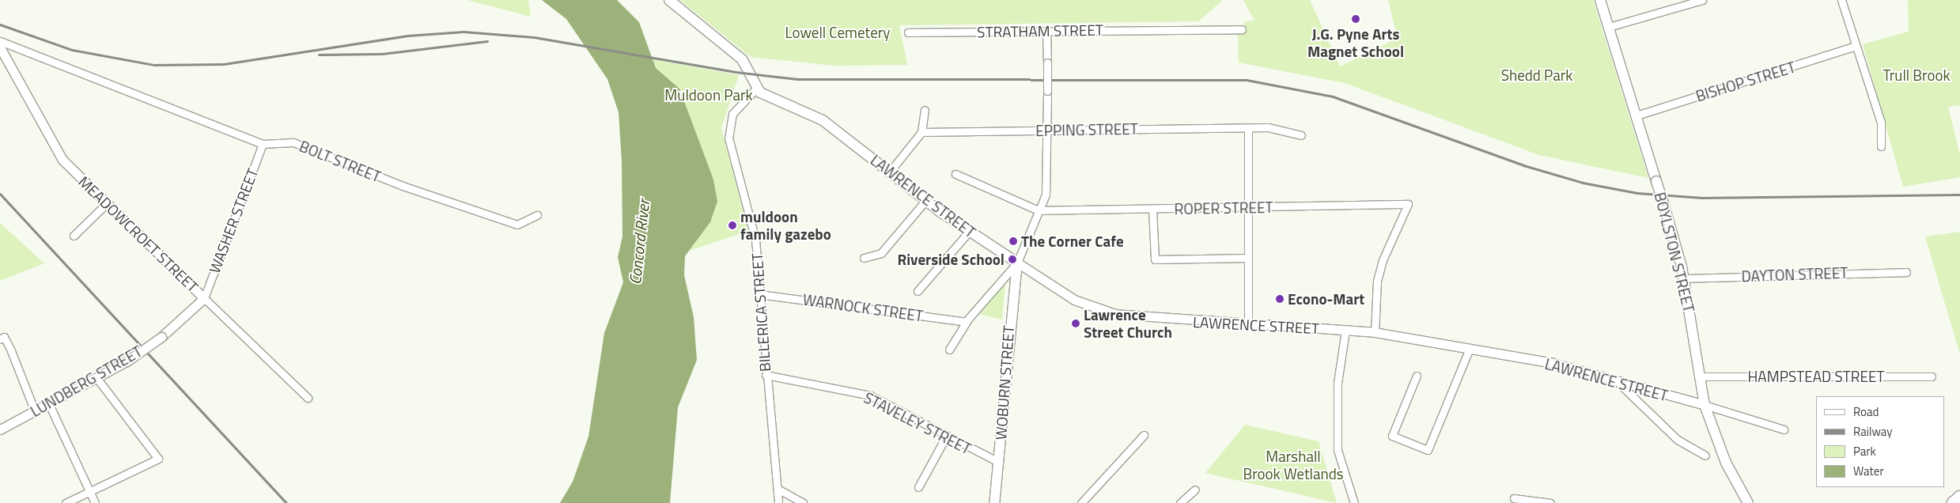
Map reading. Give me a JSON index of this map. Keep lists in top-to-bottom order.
{
  "streets": {
    "main road": ["LAWRENCE STREET", "BOYLSTON STREET", "WOBURN STREET"],
    "street": [
      "STRATHAM STREET",
      "BISHOP STREET",
      "EPPING STREET",
      "BOLT STREET",
      "ROPER STREET",
      "WASHER STREET",
      "MEADOWCROFT STREET",
      "DAYTON STREET",
      "WARNOCK STREET",
      "BILLERICA STREET",
      "HAMPSTEAD STREET",
      "LUNDBERG STREET",
      "STAVELEY STREET"
    ]
  },
  "crossings": [
    ["BISHOP STREET", "BOYLSTON STREET"],
    ["BOLT STREET", "WASHER STREET"],
    ["LAWRENCE STREET", "ROPER STREET"],
    ["LAWRENCE STREET", "BOYLSTON STREET"],
    ["LAWRENCE STREET", "BILLERICA STREET"],
    ["LAWRENCE STREET", "WOBURN STREET"],
    ["WASHER STREET", "MEADOWCROFT STREET"],
    ["WASHER STREET", "LUNDBERG STREET"],
    ["MEADOWCROFT STREET", "LUNDBERG STREET"],
    ["BOYLSTON STREET", "DAYTON STREET"],
    ["BOYLSTON STREET", "HAMPSTEAD STREET"],
    ["WARNOCK STREET", "BILLERICA STREET"],
    ["BILLERICA STREET", "STAVELEY STREET"],
    ["WOBURN STREET", "STAVELEY STREET"]
  ],
  "water": ["Concord River"],
  "parks": [
    "Lowell Cemetery",
    "Shedd Park",
    "Trull Brook",
    "Muldoon Park",
    "Marshall Brook Wetlands"
  ],
  "places": [
    "J.G. Pyne Arts Magnet School",
    "muldoon family gazebo",
    "The Corner Cafe",
    "Riverside School",
    "Econo-Mart",
    "Lawrence Street Church"
  ],
  "legend": [
    "Road",
    "Railway",
    "Park",
    "Water"
  ]
}
